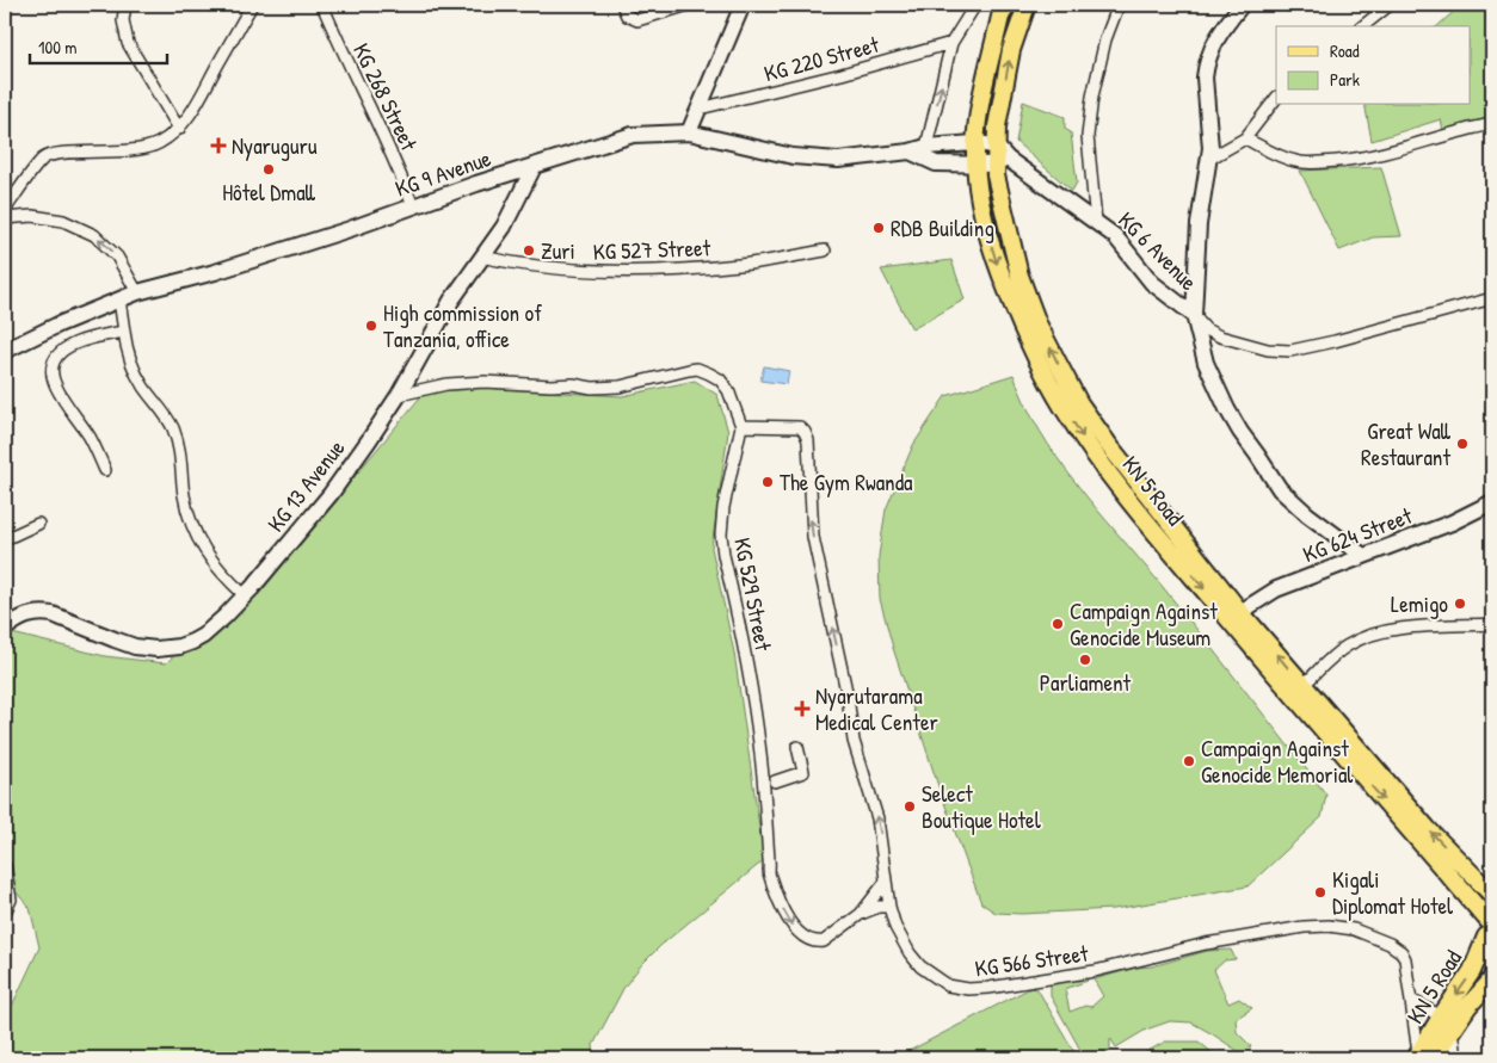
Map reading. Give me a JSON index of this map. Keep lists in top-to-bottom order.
{
  "streets": {
    "main road": [
      "KG 9 Avenue",
      "KG 6 Avenue",
      "KG 13 Avenue",
      "KN 5 Road",
      "KG 624 Street"
    ],
    "street": [
      "KG 220 Street",
      "KG 268 Street",
      "KG 527 Street",
      "KG 529 Street",
      "KG 566 Street"
    ]
  },
  "crossings": [
    ["KG 268 Street", "KG 9 Avenue"],
    ["KG 9 Avenue", "KG 6 Avenue"],
    ["KG 9 Avenue", "KG 13 Avenue"],
    ["KG 9 Avenue", "KN 5 Road"],
    ["KG 527 Street", "KG 13 Avenue"],
    ["KG 6 Avenue", "KN 5 Road"],
    ["KN 5 Road", "KG 624 Street"],
    ["KN 5 Road", "KG 566 Street"],
    ["KG 529 Street", "KG 566 Street"]
  ],
  "one_way": ["KG 529 Street", "KG 566 Street"],
  "places": {
    "health": ["Nyaruguru", "Nyarutarama Medical Center"],
    "other": [
      "Hôtel Dmall",
      "RDB Building",
      "Zuri",
      "High commission of Tanzania, office",
      "Great Wall Restaurant",
      "The Gym Rwanda",
      "Lemigo",
      "Campaign Against Genocide Museum",
      "Parliament",
      "Campaign Against Genocide Memorial",
      "Select Boutique Hotel",
      "Kigali Diplomat Hotel"
    ]
  },
  "legend": ["Road", "Park"],
  "scale_bar": "100 m"
}
